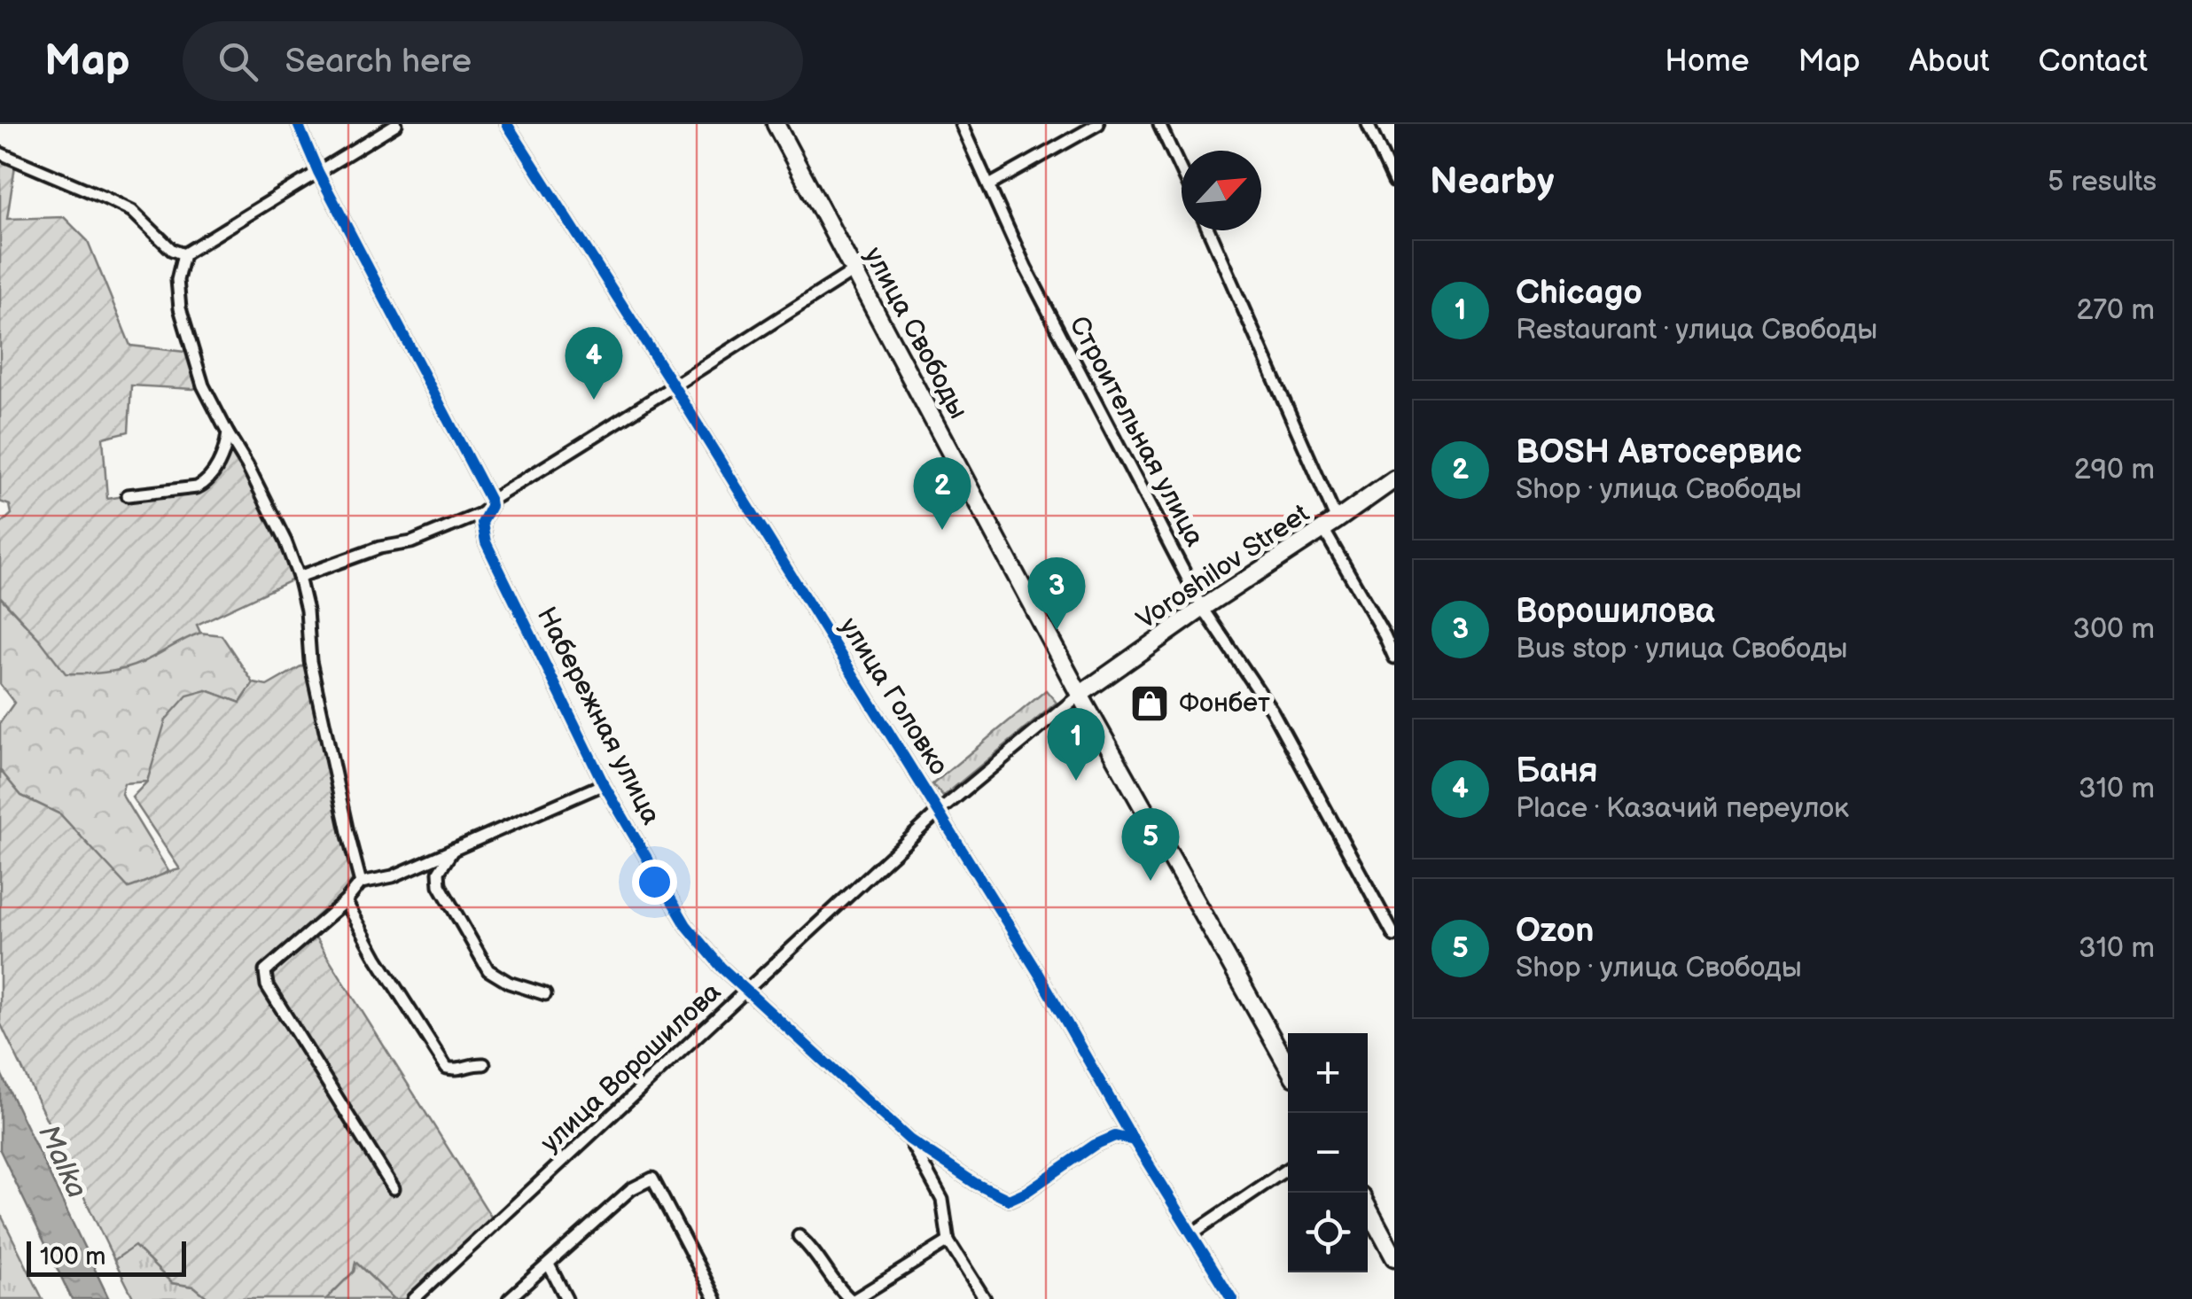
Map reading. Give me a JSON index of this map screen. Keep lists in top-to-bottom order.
{
  "streets": {
    "main road": ["улица Свободы", "Voroshilov Street"],
    "street": [
      "Строительная улица",
      "улица Головко",
      "Набережная улица",
      "улица Ворошилова"
    ]
  },
  "crossings": [
    ["улица Свободы", "Voroshilov Street"],
    ["улица Свободы", "улица Ворошилова"],
    ["Строительная улица", "Voroshilov Street"],
    ["Voroshilov Street", "улица Ворошилова"],
    ["улица Головко", "Набережная улица"],
    ["улица Головко", "улица Ворошилова"],
    ["Набережная улица", "улица Ворошилова"]
  ],
  "water": ["Malka"],
  "places": {
    "shop": ["Фонбет"]
  },
  "scale_bar": "100 m",
  "north": "top right",
  "page": {
    "header": "Map",
    "search": "Search here",
    "nav": [
      "Home",
      "Map",
      "About",
      "Contact"
    ],
    "heading": ["Nearby", "5 results"],
    "list": [
      {
        "mark": "1",
        "name": "Chicago",
        "note": "Restaurant · улица Свободы",
        "value": "270 m"
      },
      {
        "mark": "2",
        "name": "BOSH Автосервис",
        "note": "Shop · улица Свободы",
        "value": "290 m"
      },
      {
        "mark": "3",
        "name": "Ворошилова",
        "note": "Bus stop · улица Свободы",
        "value": "300 m"
      },
      {
        "mark": "4",
        "name": "Баня",
        "note": "Place · Казачий переулок",
        "value": "310 m"
      },
      {
        "mark": "5",
        "name": "Ozon",
        "note": "Shop · улица Свободы",
        "value": "310 m"
      }
    ],
    "pins": [
      "4",
      "2",
      "3",
      "1",
      "5"
    ],
    "map_buttons": ["+", "−"],
    "scale": "100 m"
  }
}
